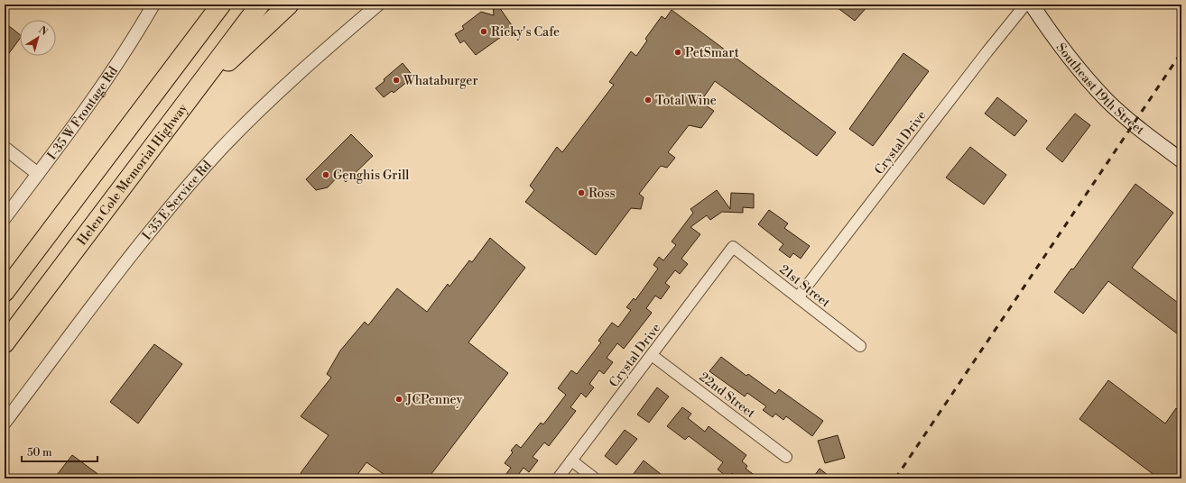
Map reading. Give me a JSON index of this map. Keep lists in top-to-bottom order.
{
  "streets": {
    "highway": ["Helen Cole Memorial Highway"],
    "main road": ["Southeast 19th Street"],
    "street": [
      "I-35 W Frontage Rd",
      "Crystal Drive",
      "I-35 E Service Rd",
      "21st Street",
      "22nd Street"
    ]
  },
  "crossings": [
    ["Crystal Drive", "21st Street"],
    ["Crystal Drive", "22nd Street"]
  ],
  "places": [
    "Ricky's Cafe",
    "PetSmart",
    "Whataburger",
    "Total Wine",
    "Genghis Grill",
    "Ross",
    "JCPenney"
  ],
  "scale_bar": "50 m",
  "north": "top right"
}
